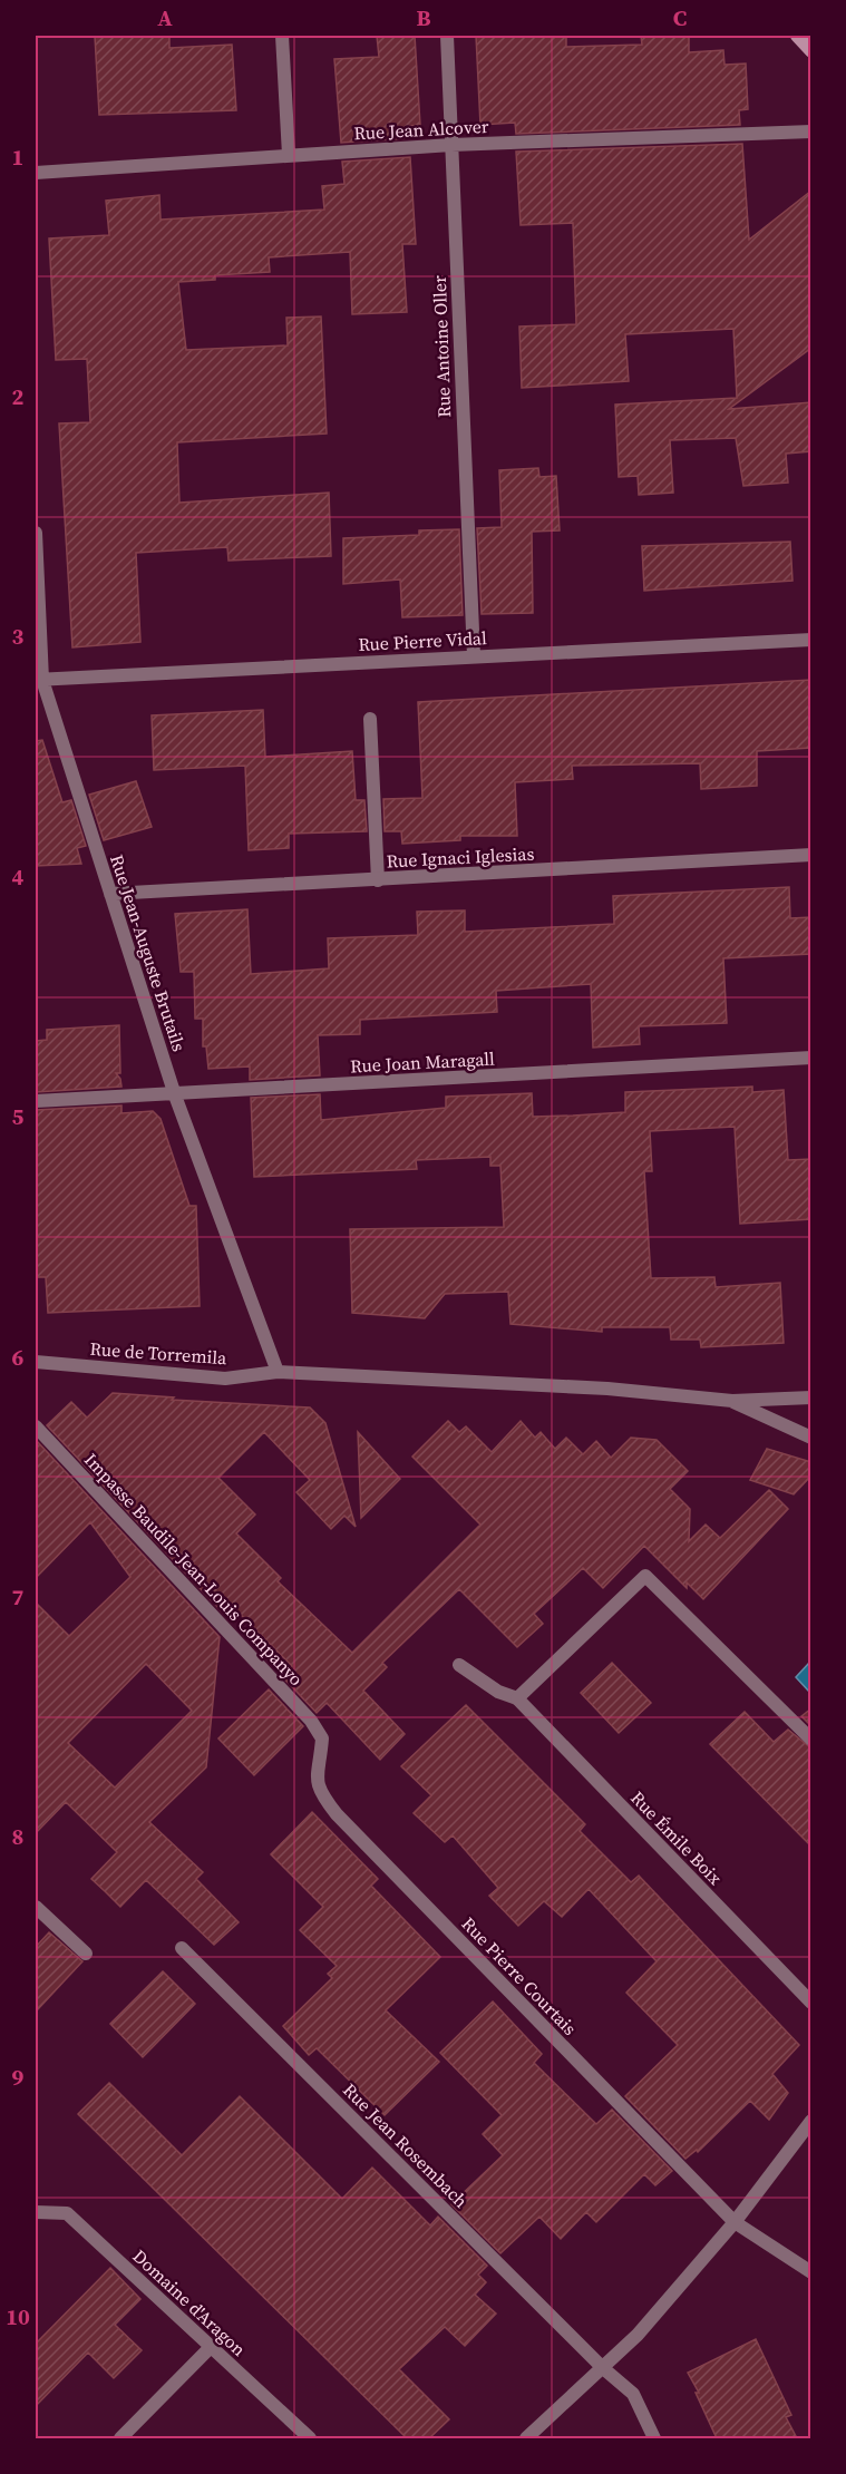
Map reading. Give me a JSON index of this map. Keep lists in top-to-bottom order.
{
  "streets": {
    "street": [
      "Rue Jean Alcover",
      "Rue Antoine Oller",
      "Rue Pierre Vidal",
      "Rue Ignaci Iglesias",
      "Rue Jean-Auguste Brutails",
      "Rue Joan Maragall",
      "Rue de Torremila",
      "Impasse Baudile-Jean-Louis Companyo",
      "Rue Émile Boix",
      "Rue Pierre Courtais",
      "Rue Jean Rosembach",
      "Domaine d'Aragon"
    ]
  },
  "crossings": [
    ["Rue Jean Alcover", "Rue Antoine Oller"],
    ["Rue Antoine Oller", "Rue Pierre Vidal"],
    ["Rue Pierre Vidal", "Rue Jean-Auguste Brutails"],
    ["Rue Ignaci Iglesias", "Rue Jean-Auguste Brutails"],
    ["Rue Jean-Auguste Brutails", "Rue Joan Maragall"],
    ["Rue Jean-Auguste Brutails", "Rue de Torremila"],
    ["Impasse Baudile-Jean-Louis Companyo", "Rue Pierre Courtais"]
  ],
  "grid": {
    "columns": ["A", "B", "C"],
    "rows": [
      "1",
      "2",
      "3",
      "4",
      "5",
      "6",
      "7",
      "8",
      "9",
      "10"
    ]
  }
}
